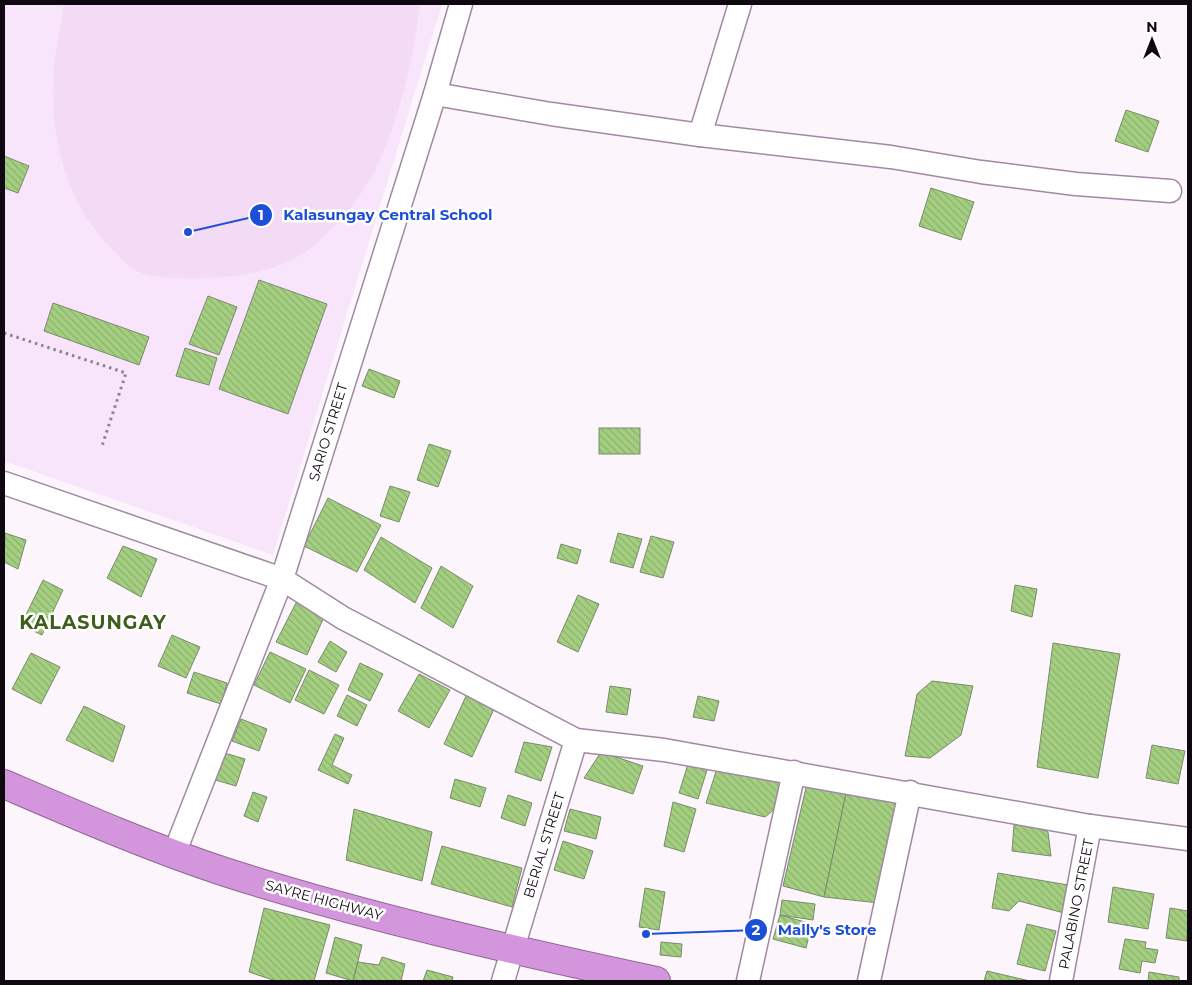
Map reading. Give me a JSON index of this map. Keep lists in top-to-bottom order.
{
  "streets": {
    "highway": ["SAYRE HIGHWAY"],
    "street": ["SARIO STREET", "BERIAL STREET", "PALABINO STREET"]
  },
  "crossings": [
    ["SARIO STREET", "SAYRE HIGHWAY"],
    ["BERIAL STREET", "SAYRE HIGHWAY"]
  ],
  "districts": ["KALASUNGAY"],
  "places": ["Kalasungay Central School", "Mally's Store"],
  "north": "top"
}
